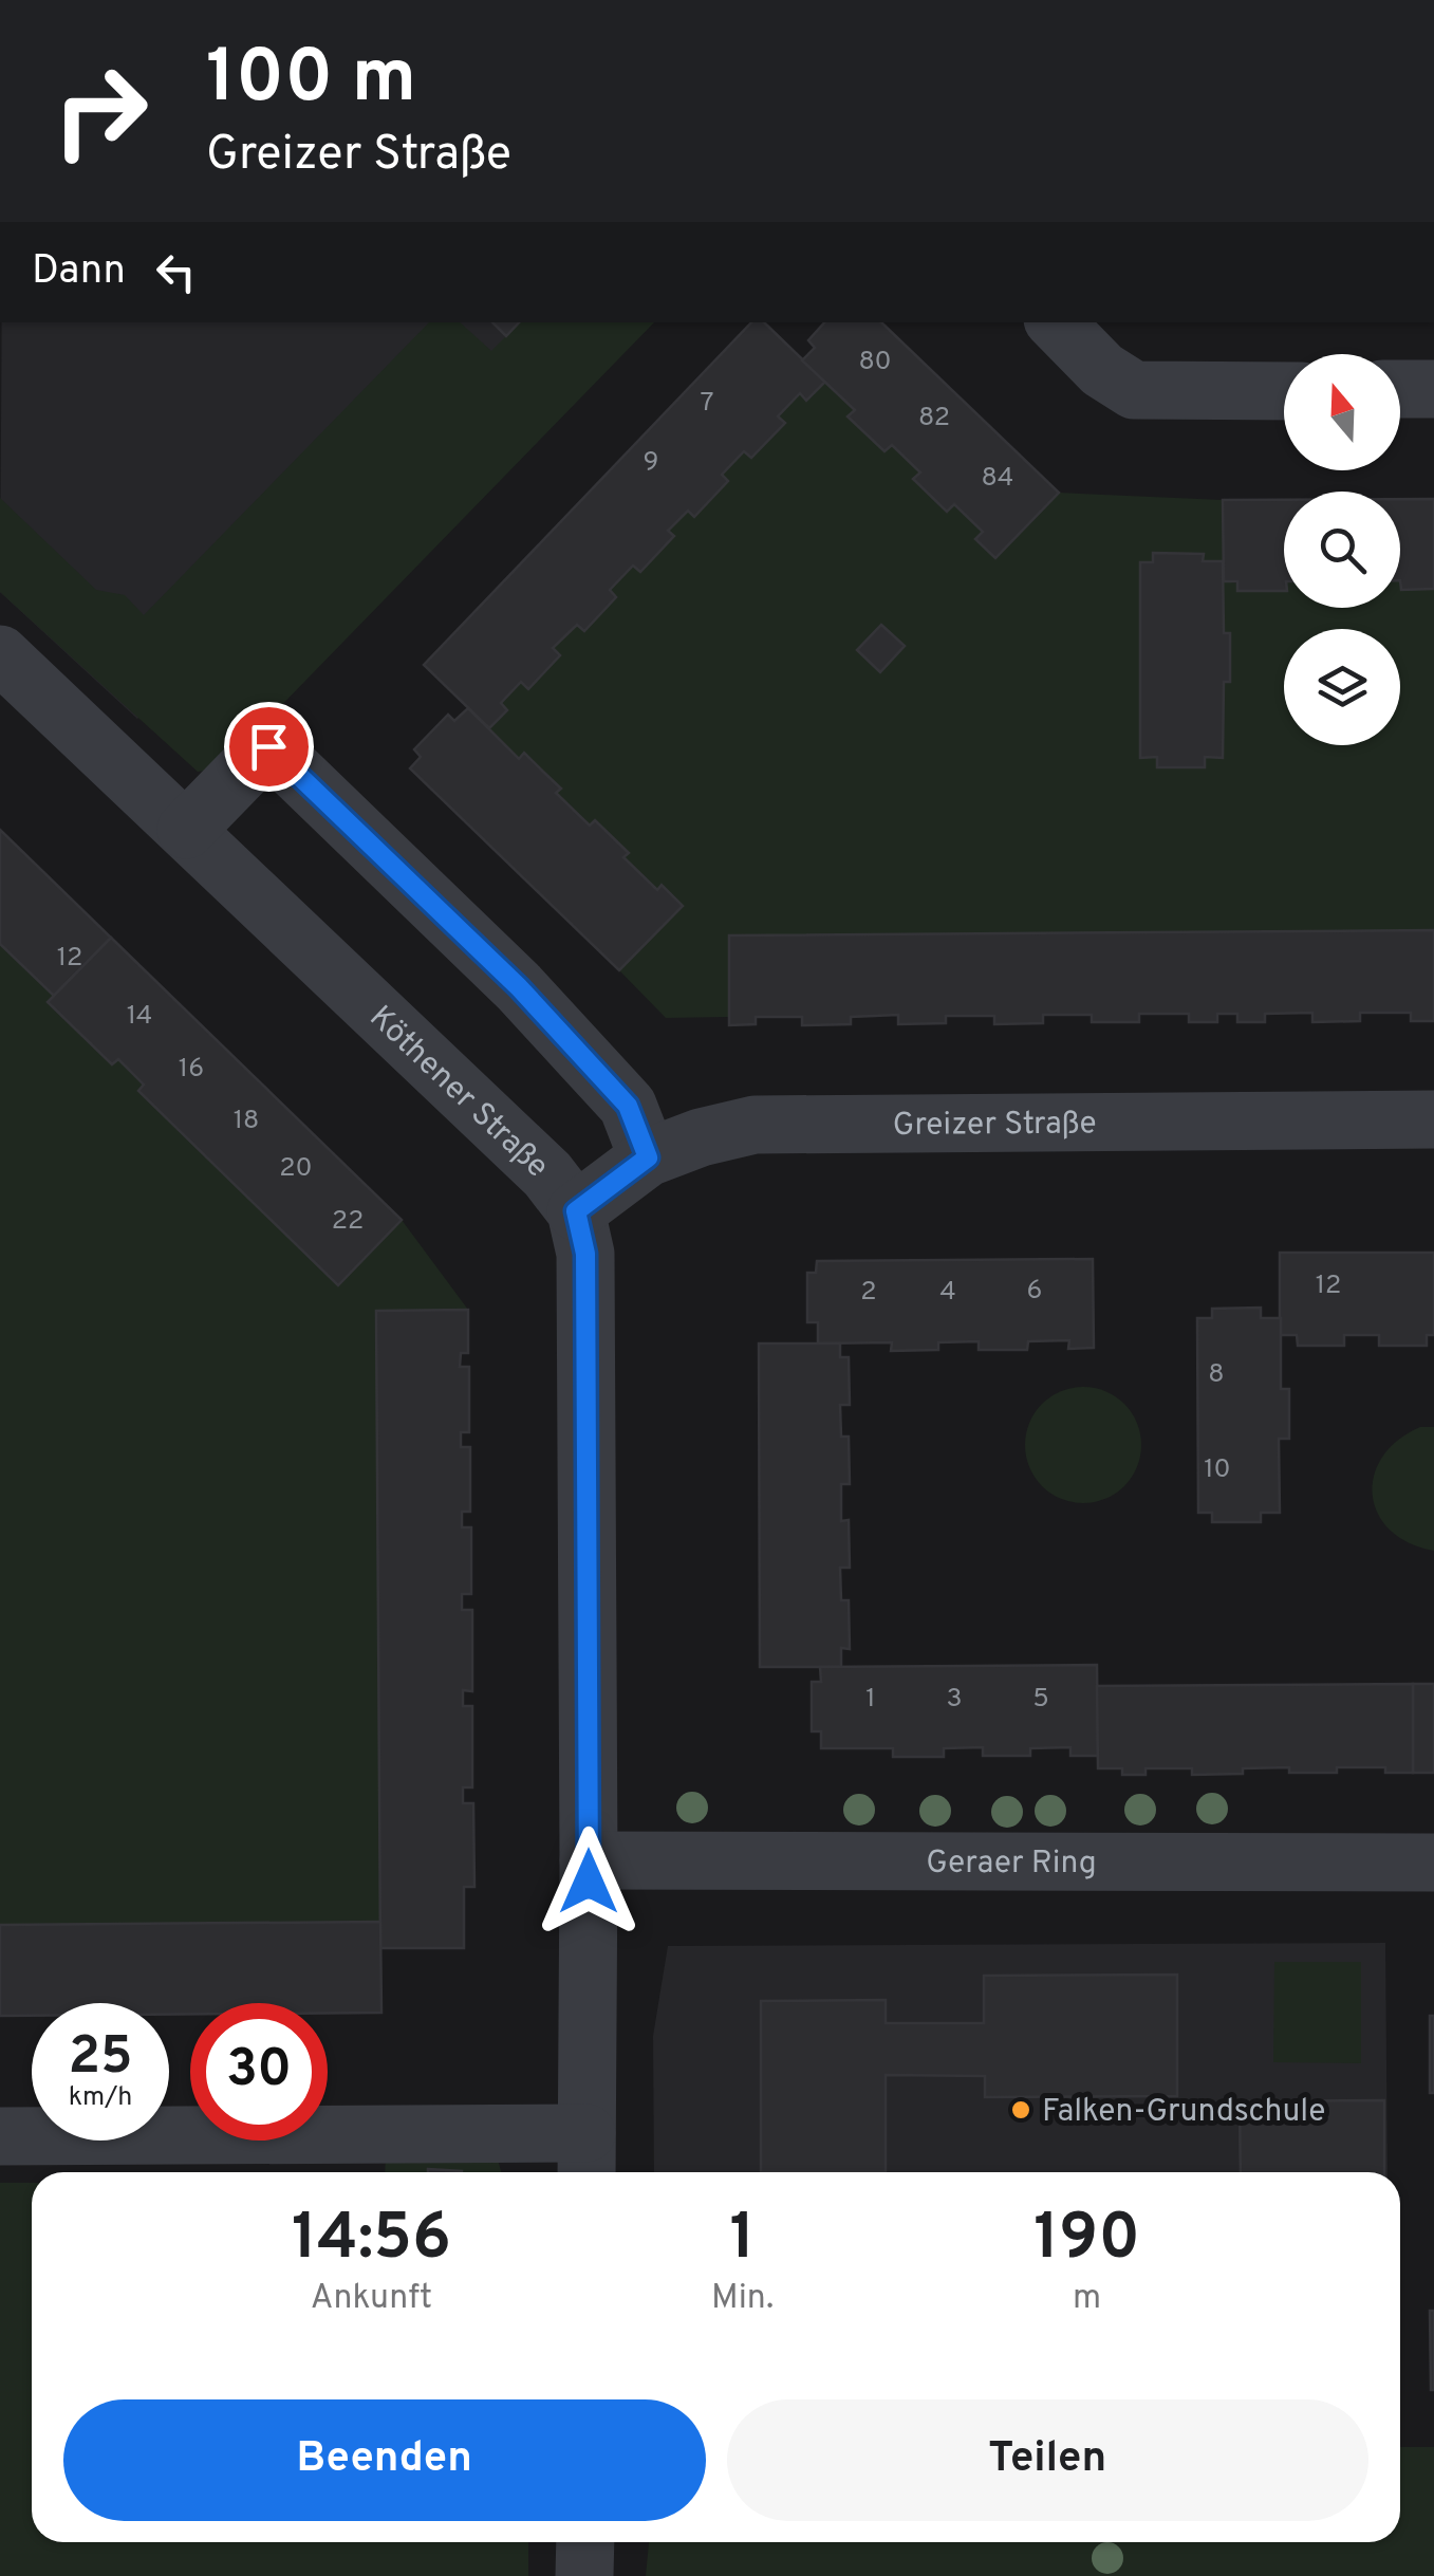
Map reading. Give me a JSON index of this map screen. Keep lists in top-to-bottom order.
{
  "streets": {
    "street": ["Köthener Straße", "Greizer Straße", "Geraer Ring"]
  },
  "crossings": [
    ["Köthener Straße", "Greizer Straße"],
    ["Köthener Straße", "Geraer Ring"]
  ],
  "places": ["Falken-Grundschule"],
  "house_numbers": [
    "80",
    "7",
    "82",
    "9",
    "84",
    "12",
    "14",
    "16",
    "18",
    "20",
    "22",
    "12",
    "6",
    "2",
    "4",
    "8",
    "10",
    "1",
    "3",
    "5"
  ],
  "north": "top",
  "page": {
    "turn": ["100 m", "Greizer Straße"],
    "then": "Dann",
    "speed": "25 km/h",
    "limit": "30",
    "eta": [
      "14:56",
      "Ankunft",
      "1",
      "Min.",
      "190",
      "m"
    ],
    "buttons": ["Beenden", "Teilen"]
  }
}
